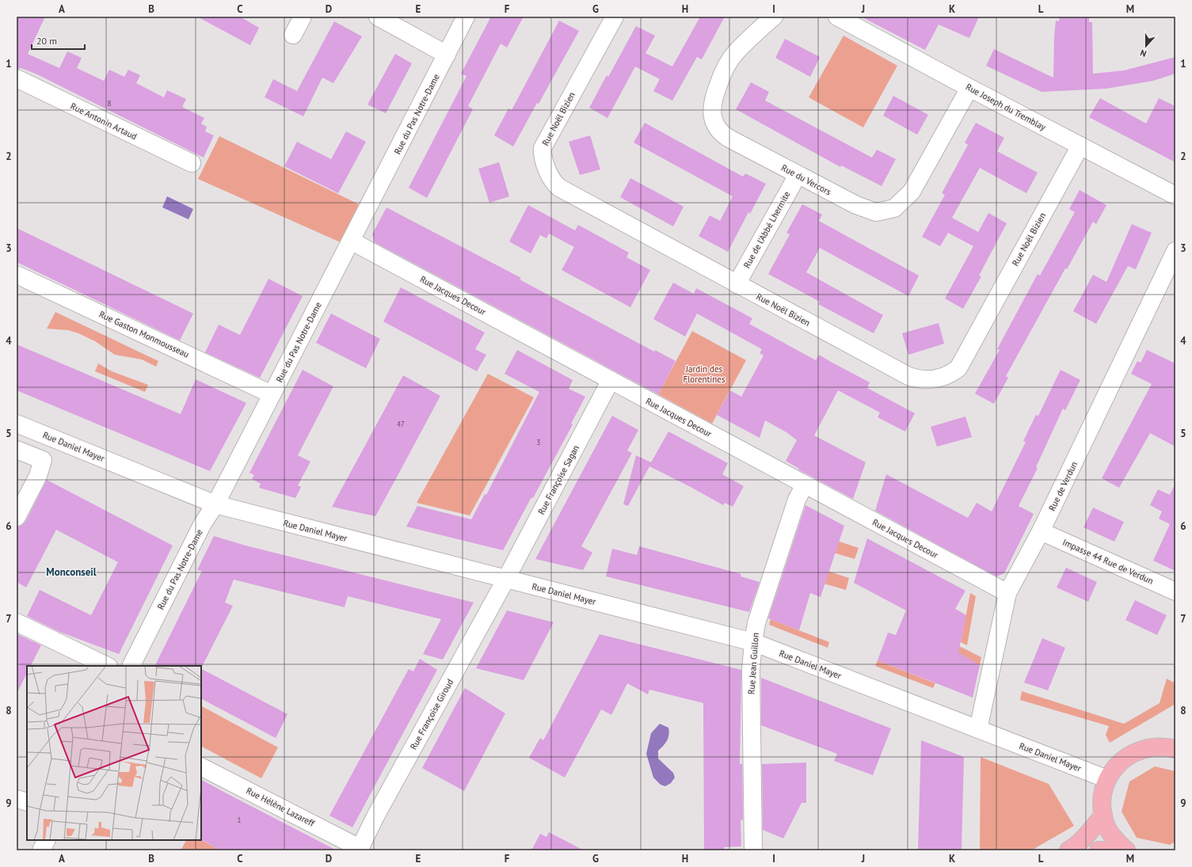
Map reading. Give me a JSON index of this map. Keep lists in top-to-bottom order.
{
  "streets": {
    "street": [
      "Rue Joseph du Tremblay",
      "Rue du Pas Notre-Dame",
      "Rue Noël Bizien",
      "Rue Antonin Artaud",
      "Rue du Vercors",
      "Rue de l'Abbé Lhermite",
      "Rue Jacques Decour",
      "Rue Gaston Monmousseau",
      "Rue Daniel Mayer",
      "Rue Françoise Sagan",
      "Rue de Verdun",
      "Impasse 44 Rue de Verdun",
      "Rue Jean Guillon",
      "Rue Françoise Giroud",
      "Rue Hélène Lazareff"
    ]
  },
  "crossings": [
    ["Rue Joseph du Tremblay", "Rue Noël Bizien"],
    ["Rue Joseph du Tremblay", "Rue du Vercors"],
    ["Rue du Pas Notre-Dame", "Rue Jacques Decour"],
    ["Rue du Pas Notre-Dame", "Rue Gaston Monmousseau"],
    ["Rue du Pas Notre-Dame", "Rue Daniel Mayer"],
    ["Rue Noël Bizien", "Rue de l'Abbé Lhermite"],
    ["Rue du Vercors", "Rue de l'Abbé Lhermite"],
    ["Rue Jacques Decour", "Rue Françoise Sagan"],
    ["Rue Jacques Decour", "Rue de Verdun"],
    ["Rue Jacques Decour", "Rue Jean Guillon"],
    ["Rue Daniel Mayer", "Rue Françoise Sagan"],
    ["Rue Daniel Mayer", "Rue de Verdun"],
    ["Rue Daniel Mayer", "Rue Jean Guillon"],
    ["Rue Daniel Mayer", "Rue Françoise Giroud"],
    ["Rue Françoise Sagan", "Rue Françoise Giroud"],
    ["Rue de Verdun", "Impasse 44 Rue de Verdun"],
    ["Rue Françoise Giroud", "Rue Hélène Lazareff"]
  ],
  "districts": ["Monconseil"],
  "parks": ["Jardin des Florentines"],
  "house_numbers": [
    "8",
    "47",
    "3",
    "1"
  ],
  "scale_bar": "20 m",
  "north": "bottom",
  "grid": {
    "columns": [
      "A",
      "B",
      "C",
      "D",
      "E",
      "F",
      "G",
      "H",
      "I",
      "J",
      "K",
      "L",
      "M"
    ],
    "rows": [
      "1",
      "2",
      "3",
      "4",
      "5",
      "6",
      "7",
      "8",
      "9"
    ]
  }
}
